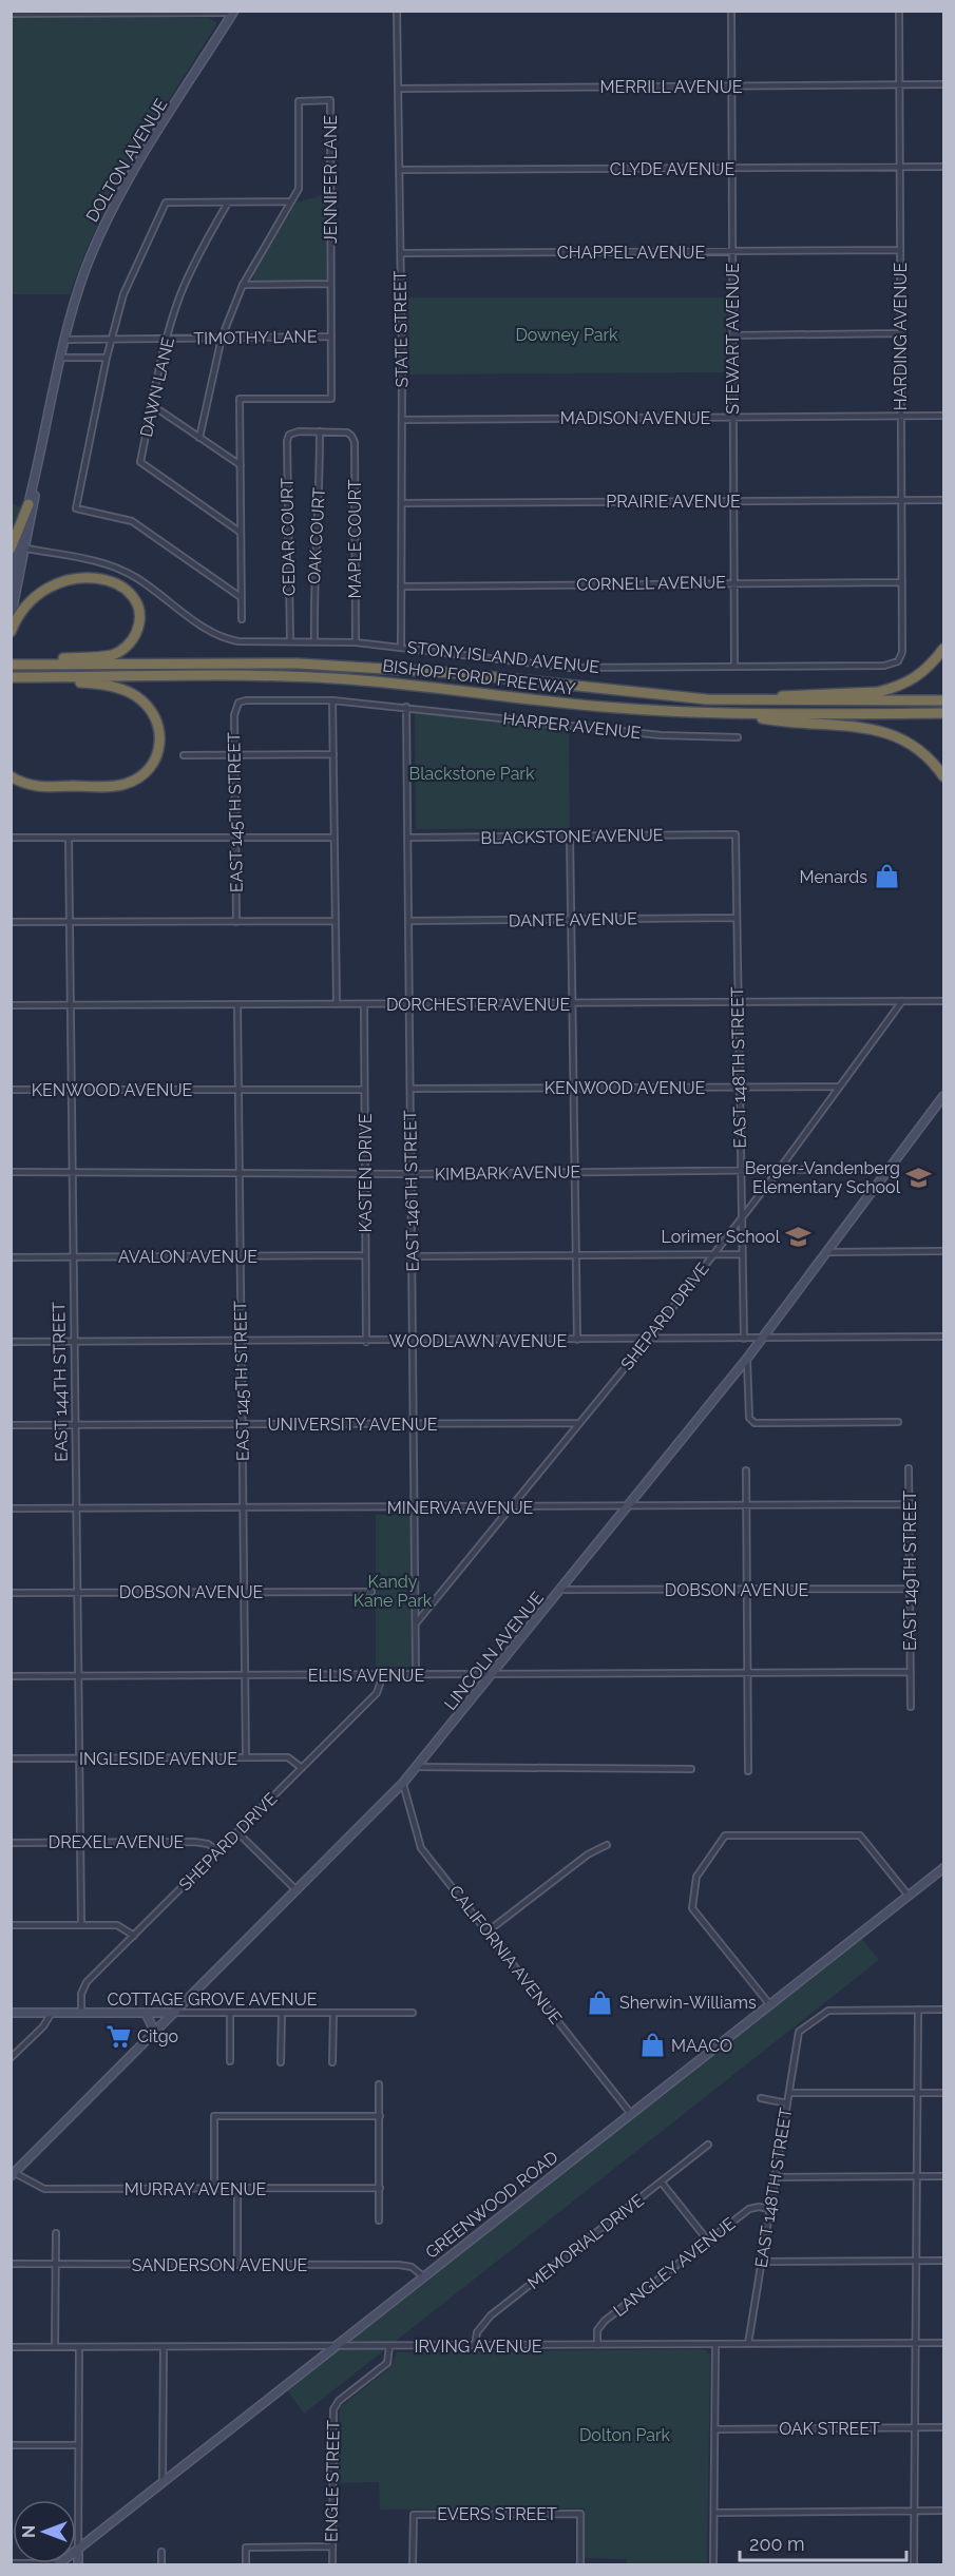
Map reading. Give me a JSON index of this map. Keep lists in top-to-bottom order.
{
  "streets": {
    "highway": ["BISHOP FORD FREEWAY"],
    "street": [
      "MERRILL AVENUE",
      "DOLTON AVENUE",
      "CLYDE AVENUE",
      "JENNIFER LANE",
      "CHAPPEL AVENUE",
      "STATE STREET",
      "HARDING AVENUE",
      "TIMOTHY LANE",
      "STEWART AVENUE",
      "DAWN LANE",
      "MADISON AVENUE",
      "PRAIRIE AVENUE",
      "OAK COURT",
      "CEDAR COURT",
      "MAPLE COURT",
      "CORNELL AVENUE",
      "STONY ISLAND AVENUE",
      "HARPER AVENUE",
      "EAST 145TH STREET",
      "BLACKSTONE AVENUE",
      "DANTE AVENUE",
      "DORCHESTER AVENUE",
      "EAST 148TH STREET",
      "KENWOOD AVENUE",
      "KASTEN DRIVE",
      "KIMBARK AVENUE",
      "EAST 146TH STREET",
      "AVALON AVENUE",
      "SHEPARD DRIVE",
      "WOODLAWN AVENUE",
      "EAST 144TH STREET",
      "UNIVERSITY AVENUE",
      "MINERVA AVENUE",
      "EAST 149TH STREET",
      "DOBSON AVENUE",
      "LINCOLN AVENUE",
      "ELLIS AVENUE",
      "INGLESIDE AVENUE",
      "DREXEL AVENUE",
      "CALIFORNIA AVENUE",
      "COTTAGE GROVE AVENUE",
      "MURRAY AVENUE",
      "GREENWOOD ROAD",
      "MEMORIAL DRIVE",
      "SANDERSON AVENUE",
      "LANGLEY AVENUE",
      "IRVING AVENUE",
      "OAK STREET",
      "ENGLE STREET",
      "EVERS STREET"
    ]
  },
  "crossings": [
    ["MERRILL AVENUE", "STATE STREET"],
    ["MERRILL AVENUE", "HARDING AVENUE"],
    ["MERRILL AVENUE", "STEWART AVENUE"],
    ["DOLTON AVENUE", "TIMOTHY LANE"],
    ["DOLTON AVENUE", "STONY ISLAND AVENUE"],
    ["CLYDE AVENUE", "STATE STREET"],
    ["CLYDE AVENUE", "HARDING AVENUE"],
    ["CLYDE AVENUE", "STEWART AVENUE"],
    ["JENNIFER LANE", "TIMOTHY LANE"],
    ["JENNIFER LANE", "DAWN LANE"],
    ["CHAPPEL AVENUE", "STATE STREET"],
    ["CHAPPEL AVENUE", "HARDING AVENUE"],
    ["CHAPPEL AVENUE", "STEWART AVENUE"],
    ["STATE STREET", "MADISON AVENUE"],
    ["STATE STREET", "PRAIRIE AVENUE"],
    ["STATE STREET", "CORNELL AVENUE"],
    ["STATE STREET", "STONY ISLAND AVENUE"],
    ["HARDING AVENUE", "MADISON AVENUE"],
    ["HARDING AVENUE", "PRAIRIE AVENUE"],
    ["HARDING AVENUE", "CORNELL AVENUE"],
    ["HARDING AVENUE", "STONY ISLAND AVENUE"],
    ["TIMOTHY LANE", "DAWN LANE"],
    ["STEWART AVENUE", "MADISON AVENUE"],
    ["STEWART AVENUE", "PRAIRIE AVENUE"],
    ["STEWART AVENUE", "CORNELL AVENUE"],
    ["STEWART AVENUE", "STONY ISLAND AVENUE"],
    ["OAK COURT", "CEDAR COURT"],
    ["OAK COURT", "MAPLE COURT"],
    ["OAK COURT", "STONY ISLAND AVENUE"],
    ["CEDAR COURT", "MAPLE COURT"],
    ["CEDAR COURT", "STONY ISLAND AVENUE"],
    ["MAPLE COURT", "STONY ISLAND AVENUE"],
    ["HARPER AVENUE", "EAST 146TH STREET"],
    ["EAST 145TH STREET", "DORCHESTER AVENUE"],
    ["EAST 145TH STREET", "KENWOOD AVENUE"],
    ["EAST 145TH STREET", "KIMBARK AVENUE"],
    ["EAST 145TH STREET", "AVALON AVENUE"],
    ["EAST 145TH STREET", "WOODLAWN AVENUE"],
    ["EAST 145TH STREET", "UNIVERSITY AVENUE"],
    ["EAST 145TH STREET", "MINERVA AVENUE"],
    ["EAST 145TH STREET", "DOBSON AVENUE"],
    ["EAST 145TH STREET", "ELLIS AVENUE"],
    ["EAST 145TH STREET", "INGLESIDE AVENUE"],
    ["BLACKSTONE AVENUE", "EAST 148TH STREET"],
    ["BLACKSTONE AVENUE", "EAST 146TH STREET"],
    ["DANTE AVENUE", "EAST 148TH STREET"],
    ["DANTE AVENUE", "EAST 146TH STREET"],
    ["DORCHESTER AVENUE", "EAST 148TH STREET"],
    ["DORCHESTER AVENUE", "KASTEN DRIVE"],
    ["DORCHESTER AVENUE", "EAST 146TH STREET"],
    ["DORCHESTER AVENUE", "SHEPARD DRIVE"],
    ["DORCHESTER AVENUE", "EAST 144TH STREET"],
    ["EAST 148TH STREET", "KENWOOD AVENUE"],
    ["EAST 148TH STREET", "KIMBARK AVENUE"],
    ["EAST 148TH STREET", "SHEPARD DRIVE"],
    ["EAST 148TH STREET", "WOODLAWN AVENUE"],
    ["EAST 148TH STREET", "LANGLEY AVENUE"],
    ["EAST 148TH STREET", "IRVING AVENUE"],
    ["KENWOOD AVENUE", "KASTEN DRIVE"],
    ["KENWOOD AVENUE", "EAST 146TH STREET"],
    ["KENWOOD AVENUE", "SHEPARD DRIVE"],
    ["KENWOOD AVENUE", "EAST 144TH STREET"],
    ["KASTEN DRIVE", "KIMBARK AVENUE"],
    ["KASTEN DRIVE", "AVALON AVENUE"],
    ["KASTEN DRIVE", "WOODLAWN AVENUE"],
    ["KIMBARK AVENUE", "EAST 146TH STREET"],
    ["KIMBARK AVENUE", "SHEPARD DRIVE"],
    ["KIMBARK AVENUE", "EAST 144TH STREET"],
    ["KIMBARK AVENUE", "LINCOLN AVENUE"],
    ["EAST 146TH STREET", "SHEPARD DRIVE"],
    ["EAST 146TH STREET", "WOODLAWN AVENUE"],
    ["EAST 146TH STREET", "UNIVERSITY AVENUE"],
    ["EAST 146TH STREET", "MINERVA AVENUE"],
    ["EAST 146TH STREET", "ELLIS AVENUE"],
    ["AVALON AVENUE", "EAST 144TH STREET"],
    ["SHEPARD DRIVE", "WOODLAWN AVENUE"],
    ["SHEPARD DRIVE", "UNIVERSITY AVENUE"],
    ["SHEPARD DRIVE", "MINERVA AVENUE"],
    ["SHEPARD DRIVE", "ELLIS AVENUE"],
    ["SHEPARD DRIVE", "INGLESIDE AVENUE"],
    ["SHEPARD DRIVE", "DREXEL AVENUE"],
    ["SHEPARD DRIVE", "COTTAGE GROVE AVENUE"],
    ["WOODLAWN AVENUE", "EAST 144TH STREET"],
    ["WOODLAWN AVENUE", "LINCOLN AVENUE"],
    ["EAST 144TH STREET", "UNIVERSITY AVENUE"],
    ["EAST 144TH STREET", "MINERVA AVENUE"],
    ["EAST 144TH STREET", "DOBSON AVENUE"],
    ["EAST 144TH STREET", "ELLIS AVENUE"],
    ["EAST 144TH STREET", "INGLESIDE AVENUE"],
    ["EAST 144TH STREET", "DREXEL AVENUE"],
    ["MINERVA AVENUE", "EAST 149TH STREET"],
    ["MINERVA AVENUE", "LINCOLN AVENUE"],
    ["EAST 149TH STREET", "DOBSON AVENUE"],
    ["EAST 149TH STREET", "ELLIS AVENUE"],
    ["DOBSON AVENUE", "LINCOLN AVENUE"],
    ["LINCOLN AVENUE", "ELLIS AVENUE"],
    ["LINCOLN AVENUE", "CALIFORNIA AVENUE"],
    ["LINCOLN AVENUE", "COTTAGE GROVE AVENUE"],
    ["LINCOLN AVENUE", "MURRAY AVENUE"],
    ["CALIFORNIA AVENUE", "GREENWOOD ROAD"],
    ["GREENWOOD ROAD", "SANDERSON AVENUE"],
    ["GREENWOOD ROAD", "IRVING AVENUE"],
    ["MEMORIAL DRIVE", "IRVING AVENUE"],
    ["LANGLEY AVENUE", "IRVING AVENUE"],
    ["IRVING AVENUE", "ENGLE STREET"]
  ],
  "parks": [
    "Downey Park",
    "Blackstone Park",
    "Kandy Kane Park",
    "Dolton Park"
  ],
  "places": {
    "shop": ["Menards", "Sherwin-Williams", "MAACO"],
    "school or university": ["Berger-Vandenberg Elementary School", "Lorimer School"],
    "supermarket": ["Citgo"]
  },
  "scale_bar": "200 m",
  "north": "left"
}
